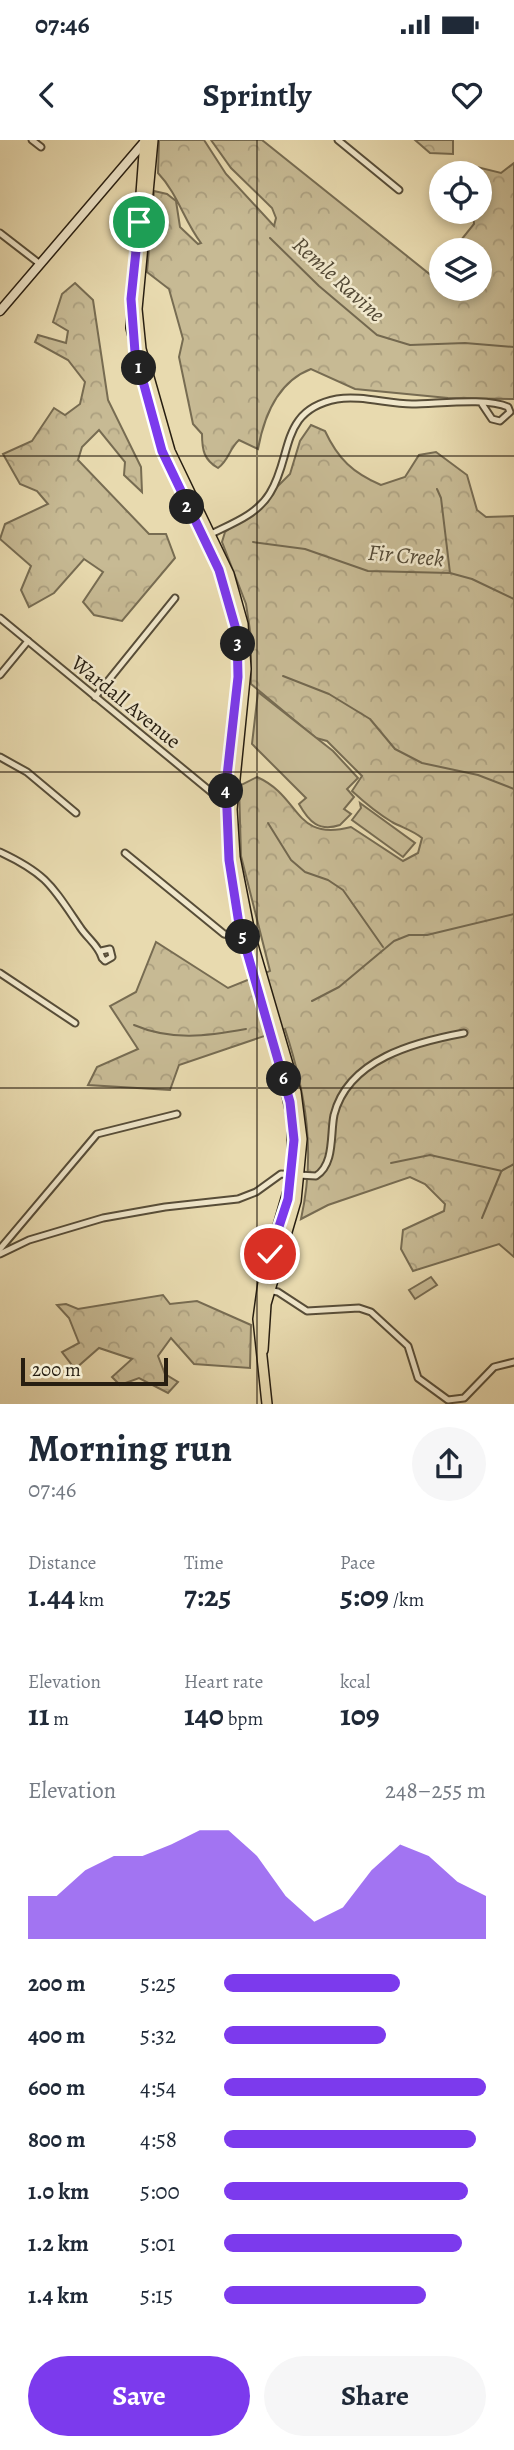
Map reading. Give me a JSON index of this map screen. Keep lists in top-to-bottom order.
{
  "streets": {
    "street": ["Wardall Avenue"]
  },
  "water": ["Remle Ravine", "Fir Creek"],
  "scale_bar": "200 m",
  "page": {
    "status": "07:46",
    "header": "Sprintly",
    "pins": [
      "1",
      "2",
      "3",
      "4",
      "5",
      "6"
    ],
    "scale": "200 m",
    "heading": ["Morning run", "07:46"],
    "stats": [
      ["Distance", "1.44 km"],
      ["Time", "7:25"],
      ["Pace", "5:09 /km"],
      ["Elevation", "11 m"],
      ["Heart rate", "140 bpm"],
      ["kcal", "109"]
    ],
    "chart": ["Elevation", "248–255 m"],
    "list": [
      {
        "name": "200 m",
        "note": "5:25"
      },
      {
        "name": "400 m",
        "note": "5:32"
      },
      {
        "name": "600 m",
        "note": "4:54"
      },
      {
        "name": "800 m",
        "note": "4:58"
      },
      {
        "name": "1.0 km",
        "note": "5:00"
      },
      {
        "name": "1.2 km",
        "note": "5:01"
      },
      {
        "name": "1.4 km",
        "note": "5:15"
      }
    ],
    "buttons": ["Save", "Share"]
  }
}
